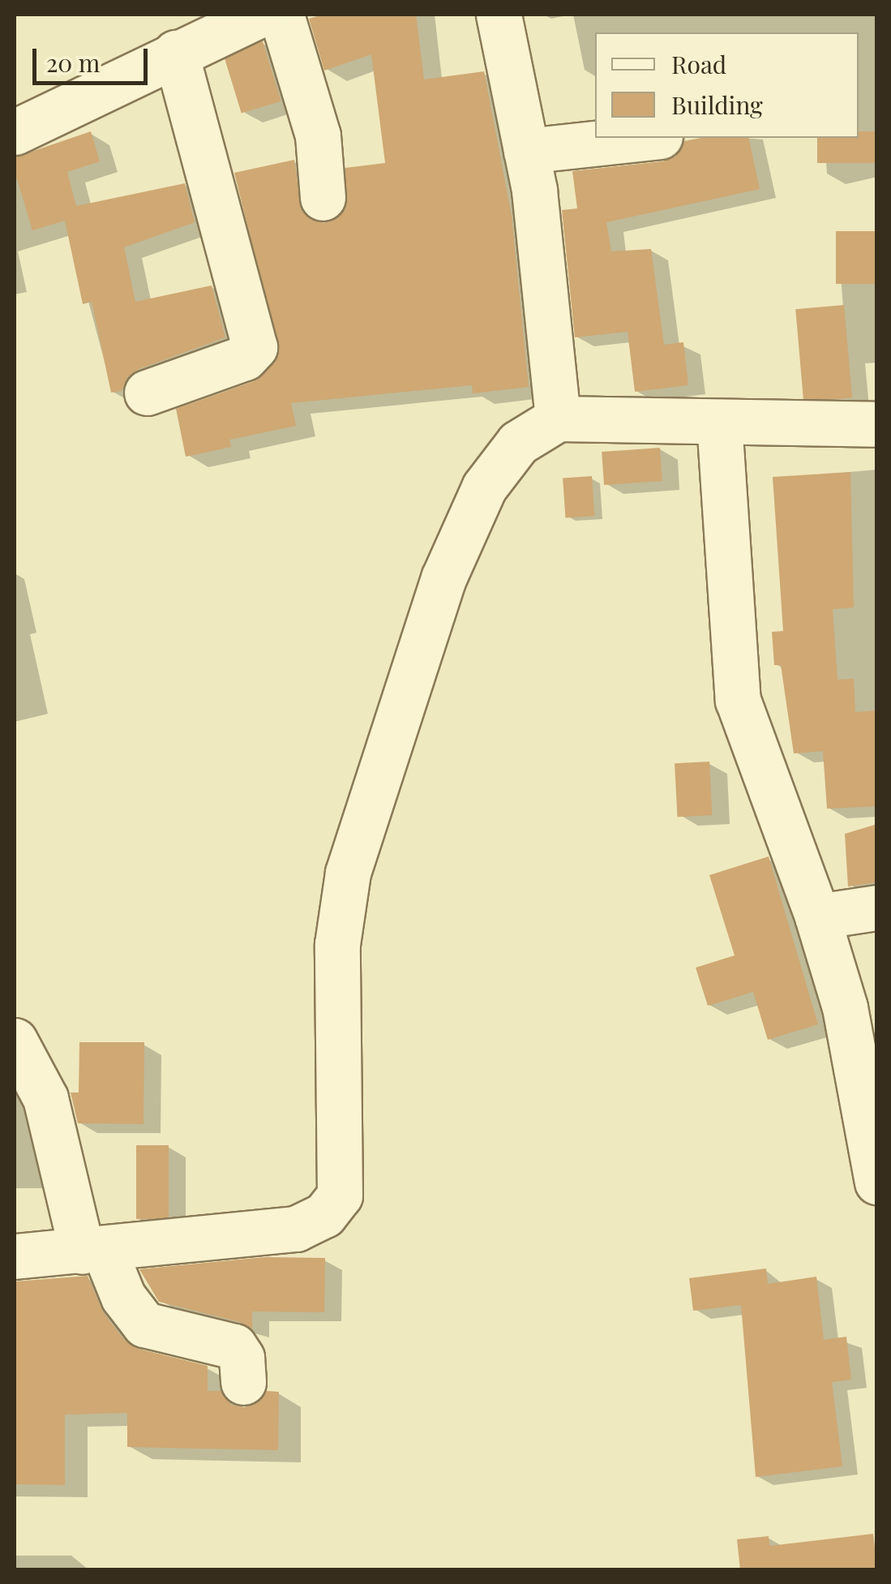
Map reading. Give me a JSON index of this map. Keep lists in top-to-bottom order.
{
  "legend": ["Road", "Building"],
  "scale_bar": "20 m"
}
